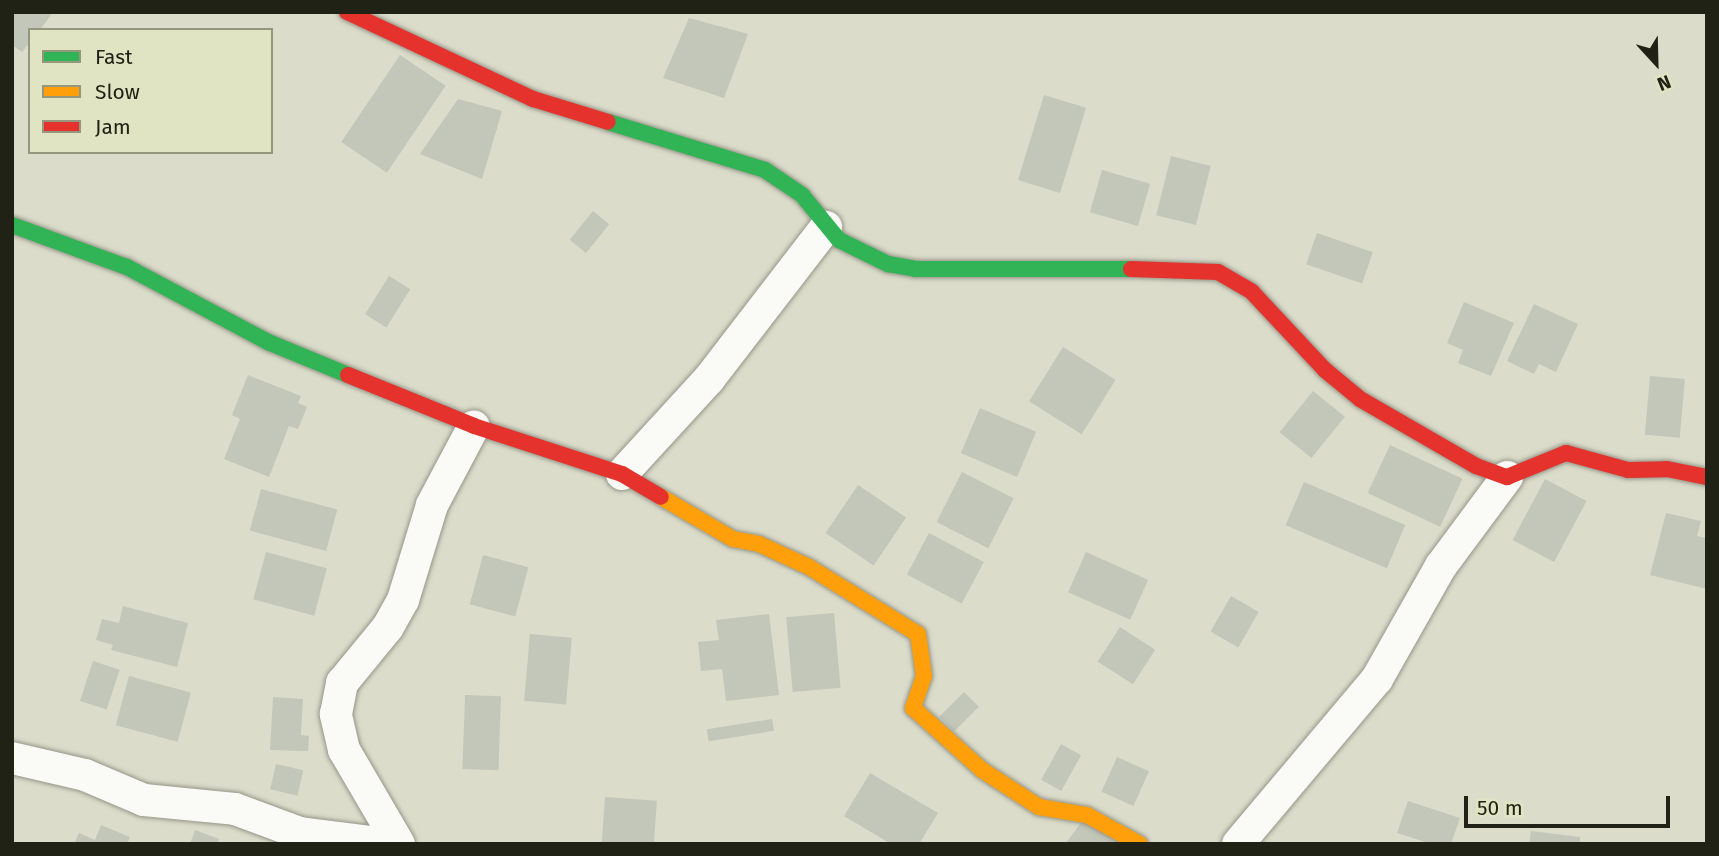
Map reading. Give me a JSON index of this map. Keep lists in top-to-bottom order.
{
  "legend": ["Fast", "Slow", "Jam"],
  "scale_bar": "50 m",
  "north": "bottom"
}
